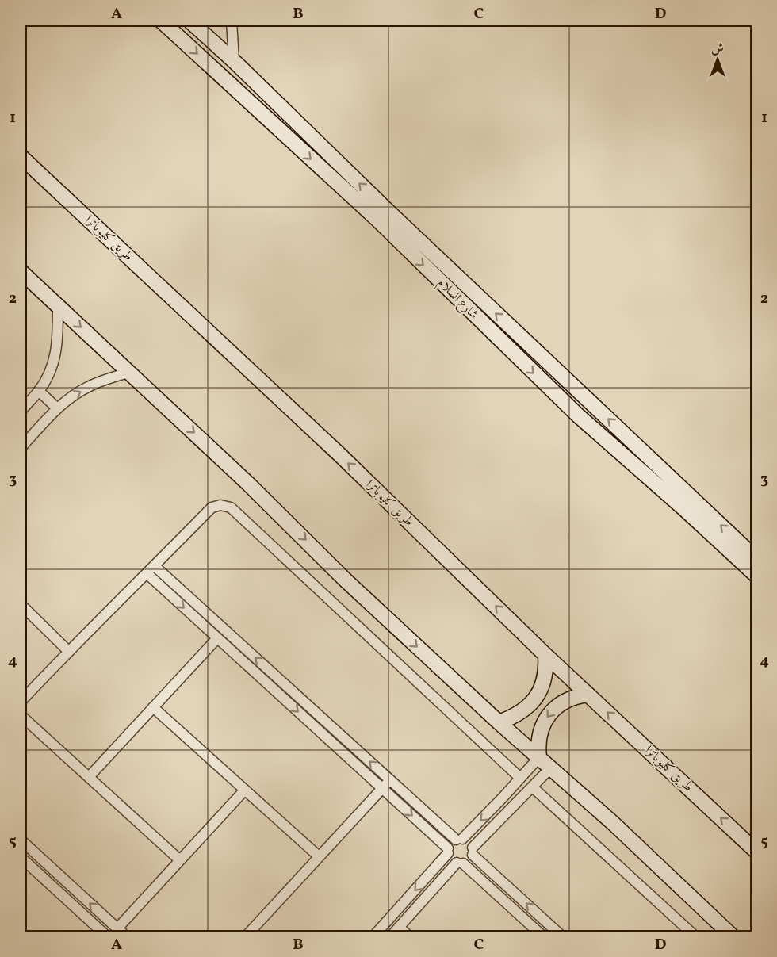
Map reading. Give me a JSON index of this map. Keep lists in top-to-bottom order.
{
  "streets": {
    "main road": ["طريق كليوباترا", "شارع السلام"]
  },
  "north": "top",
  "grid": {
    "columns": [
      "A",
      "B",
      "C",
      "D"
    ],
    "rows": [
      "1",
      "2",
      "3",
      "4",
      "5"
    ]
  }
}
